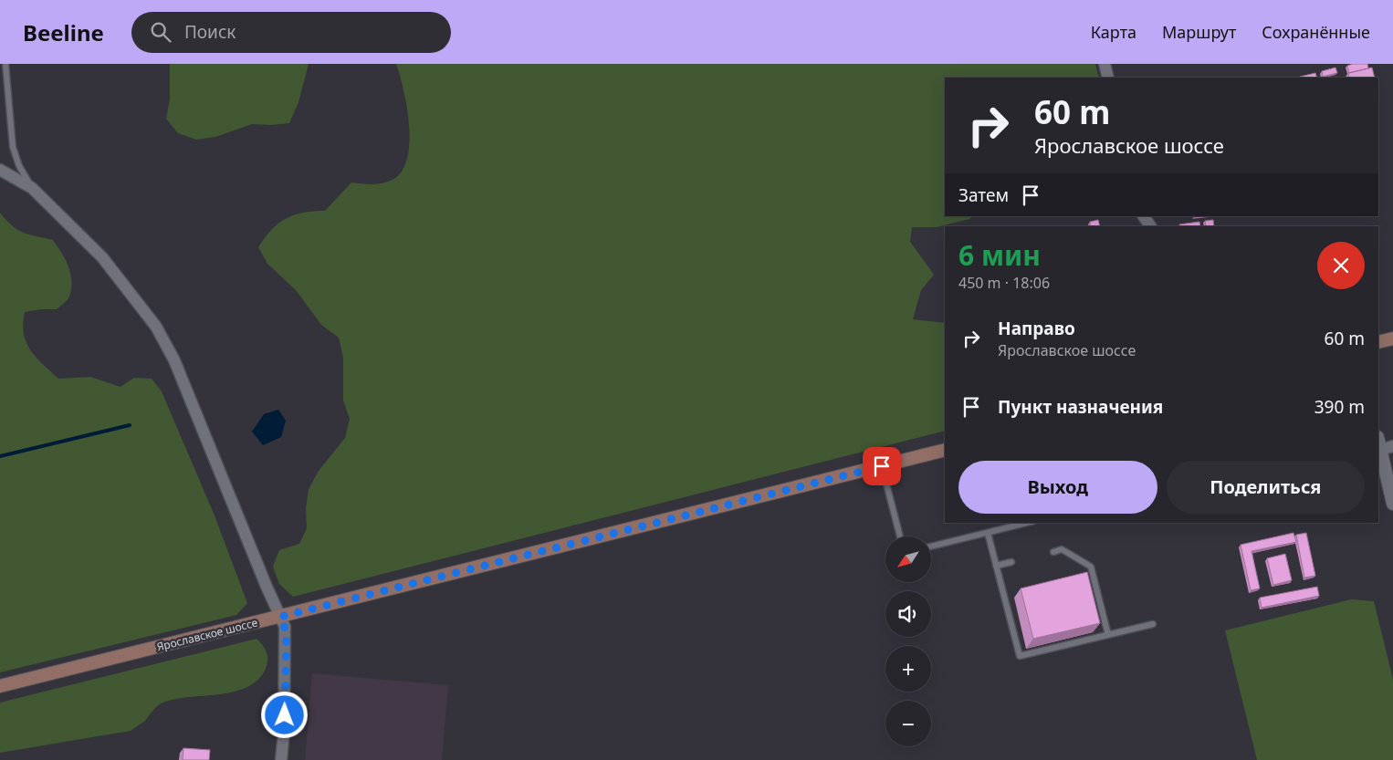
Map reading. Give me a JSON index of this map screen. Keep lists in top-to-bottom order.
{
  "streets": {
    "main road": ["Ярославское шоссе"]
  },
  "north": "bottom left",
  "page": {
    "header": "Beeline",
    "search": "Поиск",
    "nav": ["Карта", "Маршрут", "Сохранённые"],
    "turn": ["60 m", "Ярославское шоссе"],
    "then": "Затем",
    "heading": ["6 мин", "450 m · 18:06"],
    "list": [
      {
        "name": "Направо",
        "note": "Ярославское шоссе",
        "value": "60 m"
      },
      {
        "name": "Пункт назначения",
        "value": "390 m"
      }
    ],
    "buttons": ["Выход", "Поделиться"],
    "map_buttons": ["+", "−"]
  }
}
